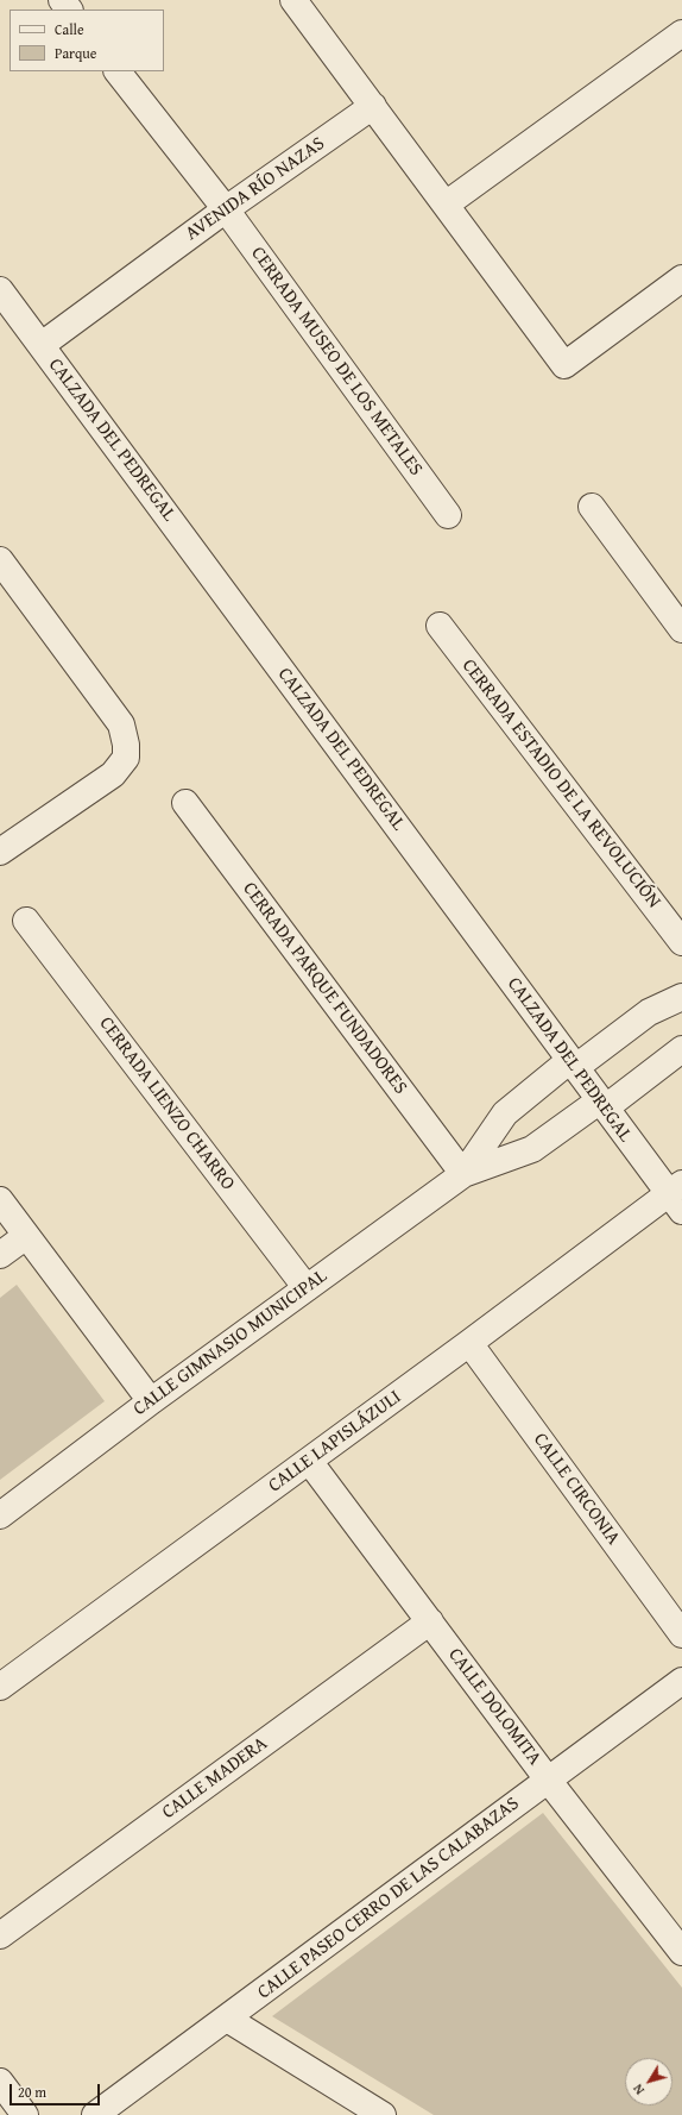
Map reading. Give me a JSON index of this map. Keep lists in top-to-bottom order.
{
  "streets": {
    "street": [
      "AVENIDA RÍO NAZAS",
      "CERRADA MUSEO DE LOS METALES",
      "CALZADA DEL PEDREGAL",
      "CERRADA ESTADIO DE LA REVOLUCIÓN",
      "CERRADA PARQUE FUNDADORES",
      "CERRADA LIENZO CHARRO",
      "CALLE GIMNASIO MUNICIPAL",
      "CALLE LAPISLÁZULI",
      "CALLE CIRCONIA",
      "CALLE DOLOMITA",
      "CALLE MADERA",
      "CALLE PASEO CERRO DE LAS CALABAZAS"
    ]
  },
  "crossings": [
    ["AVENIDA RÍO NAZAS", "CERRADA MUSEO DE LOS METALES"],
    ["AVENIDA RÍO NAZAS", "CALZADA DEL PEDREGAL"],
    ["CALZADA DEL PEDREGAL", "CALLE GIMNASIO MUNICIPAL"],
    ["CALZADA DEL PEDREGAL", "CALLE LAPISLÁZULI"],
    ["CERRADA PARQUE FUNDADORES", "CALLE GIMNASIO MUNICIPAL"],
    ["CERRADA LIENZO CHARRO", "CALLE GIMNASIO MUNICIPAL"],
    ["CALLE LAPISLÁZULI", "CALLE CIRCONIA"],
    ["CALLE LAPISLÁZULI", "CALLE DOLOMITA"],
    ["CALLE DOLOMITA", "CALLE MADERA"],
    ["CALLE DOLOMITA", "CALLE PASEO CERRO DE LAS CALABAZAS"]
  ],
  "legend": ["Calle", "Parque"],
  "scale_bar": "20 m",
  "north": "bottom left"
}
